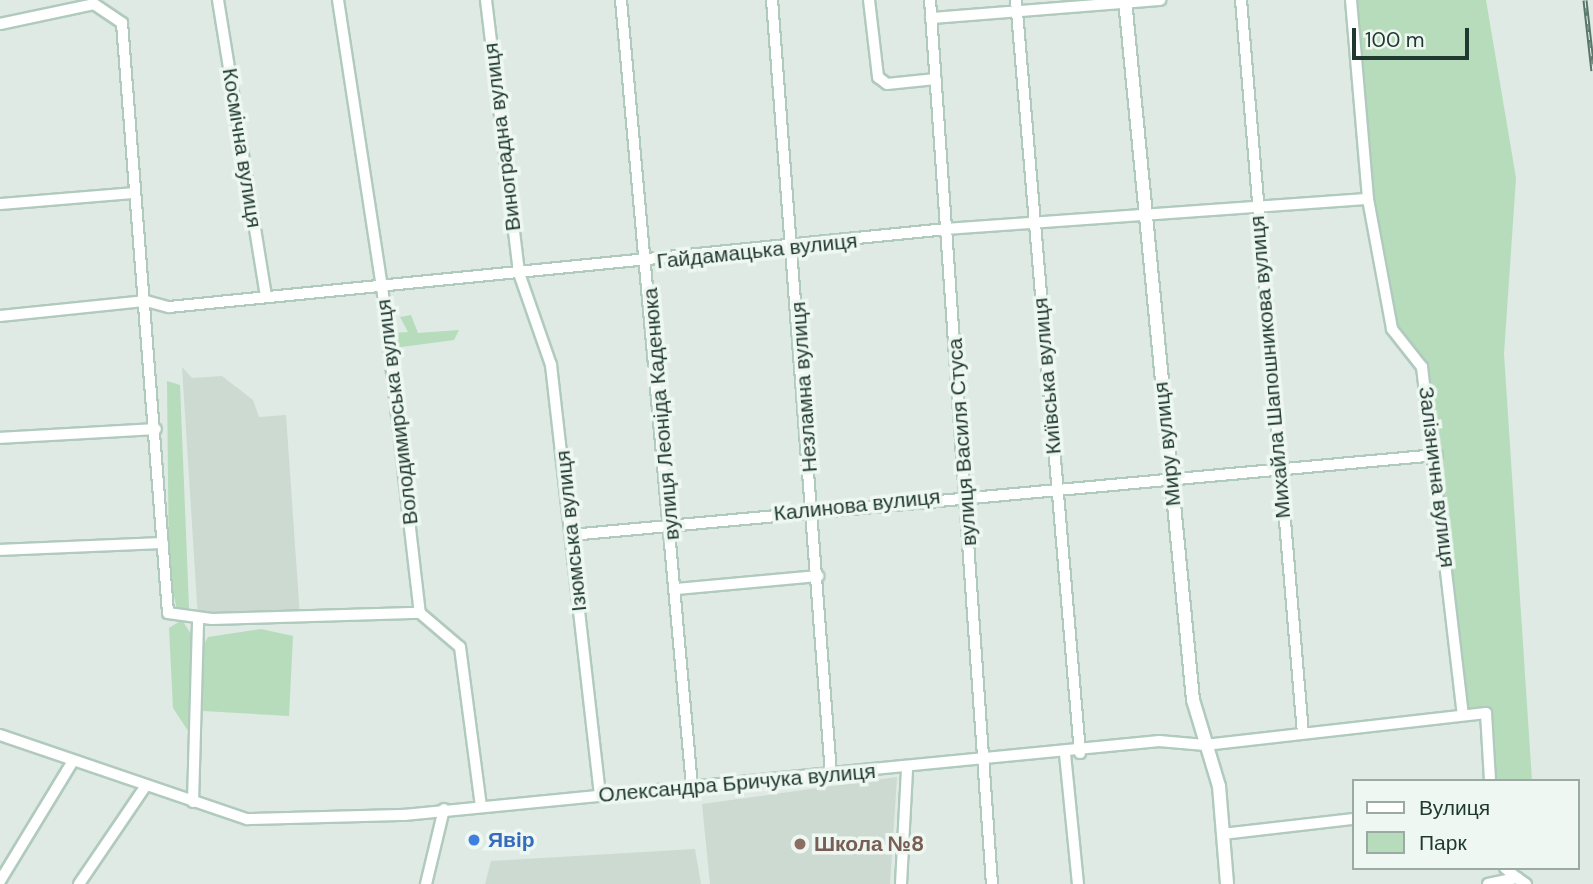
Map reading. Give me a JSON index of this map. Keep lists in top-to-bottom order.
{
  "streets": {
    "main road": ["Миру вулиця"],
    "street": [
      "Виноградна вулиця",
      "Космічна вулиця",
      "Гайдамацька вулиця",
      "Михайла Шапошникова вулиця",
      "Київська вулиця",
      "Незламна вулиця",
      "Володимирська вулиця",
      "вулиця Леоніда Каденюка",
      "вулиця Василя Стуса",
      "Залізнична вулиця",
      "Калинова вулиця",
      "Ізюмська вулиця",
      "Олександра Бричука вулиця"
    ]
  },
  "crossings": [
    ["Виноградна вулиця", "Гайдамацька вулиця"],
    ["Виноградна вулиця", "Ізюмська вулиця"],
    ["Космічна вулиця", "Гайдамацька вулиця"],
    ["Гайдамацька вулиця", "Михайла Шапошникова вулиця"],
    ["Гайдамацька вулиця", "Київська вулиця"],
    ["Гайдамацька вулиця", "Незламна вулиця"],
    ["Гайдамацька вулиця", "Володимирська вулиця"],
    ["Гайдамацька вулиця", "вулиця Леоніда Каденюка"],
    ["Гайдамацька вулиця", "вулиця Василя Стуса"],
    ["Гайдамацька вулиця", "Миру вулиця"],
    ["Гайдамацька вулиця", "Залізнична вулиця"],
    ["Гайдамацька вулиця", "Ізюмська вулиця"],
    ["Михайла Шапошникова вулиця", "Калинова вулиця"],
    ["Михайла Шапошникова вулиця", "Олександра Бричука вулиця"],
    ["Київська вулиця", "Калинова вулиця"],
    ["Київська вулиця", "Олександра Бричука вулиця"],
    ["Незламна вулиця", "Калинова вулиця"],
    ["Незламна вулиця", "Олександра Бричука вулиця"],
    ["вулиця Леоніда Каденюка", "Калинова вулиця"],
    ["вулиця Леоніда Каденюка", "Олександра Бричука вулиця"],
    ["вулиця Василя Стуса", "Калинова вулиця"],
    ["вулиця Василя Стуса", "Олександра Бричука вулиця"],
    ["Миру вулиця", "Калинова вулиця"],
    ["Миру вулиця", "Олександра Бричука вулиця"],
    ["Залізнична вулиця", "Калинова вулиця"],
    ["Залізнична вулиця", "Олександра Бричука вулиця"],
    ["Калинова вулиця", "Ізюмська вулиця"],
    ["Ізюмська вулиця", "Олександра Бричука вулиця"]
  ],
  "places": ["Явiр", "Школа №8"],
  "legend": ["Вулиця", "Парк"],
  "scale_bar": "100 m"
}
